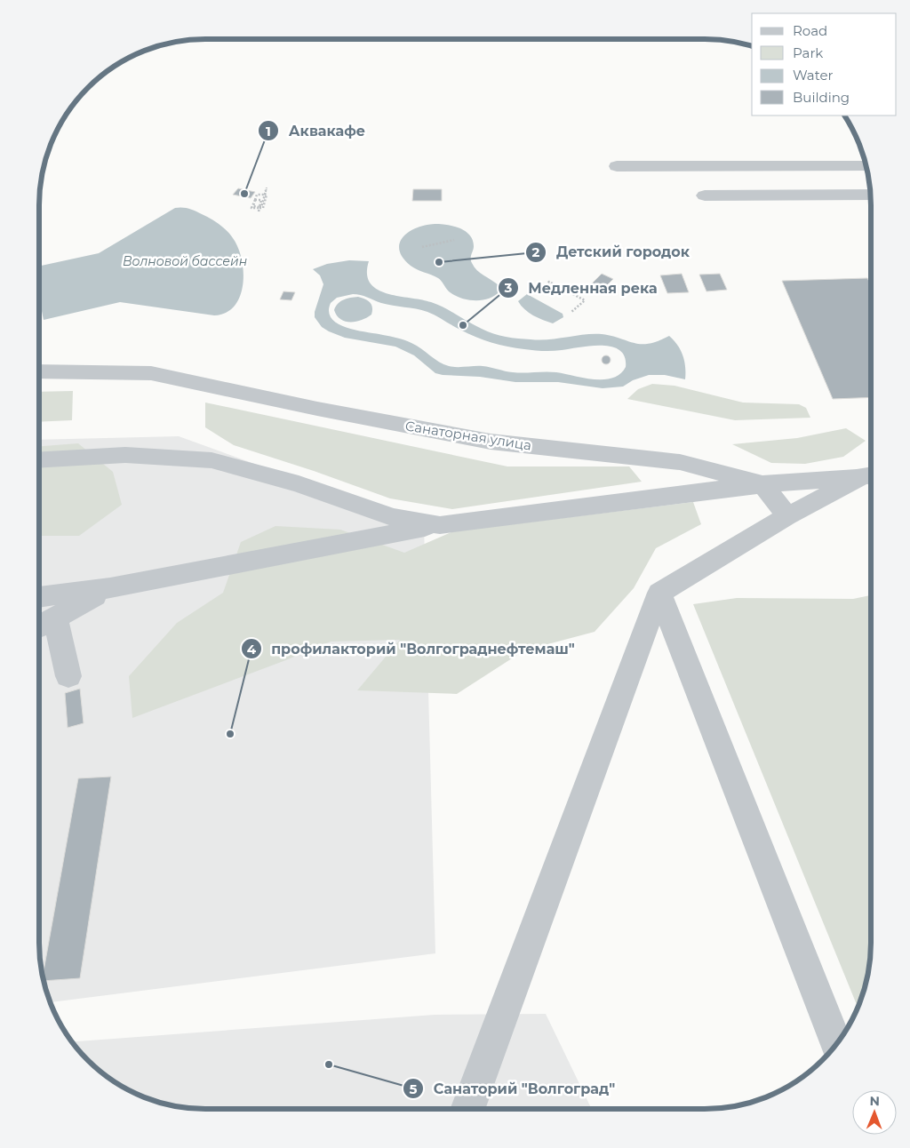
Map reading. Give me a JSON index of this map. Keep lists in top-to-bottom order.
{
  "streets": {
    "street": ["Санаторная улица"]
  },
  "water": ["Волновой бассейн"],
  "places": [
    "Аквакафе",
    "Детский городок",
    "Медленная река",
    "профилакторий \"Волгограднефтемаш\"",
    "Санаторий \"Волгоград\""
  ],
  "legend": [
    "Road",
    "Park",
    "Water",
    "Building"
  ],
  "north": "top"
}
